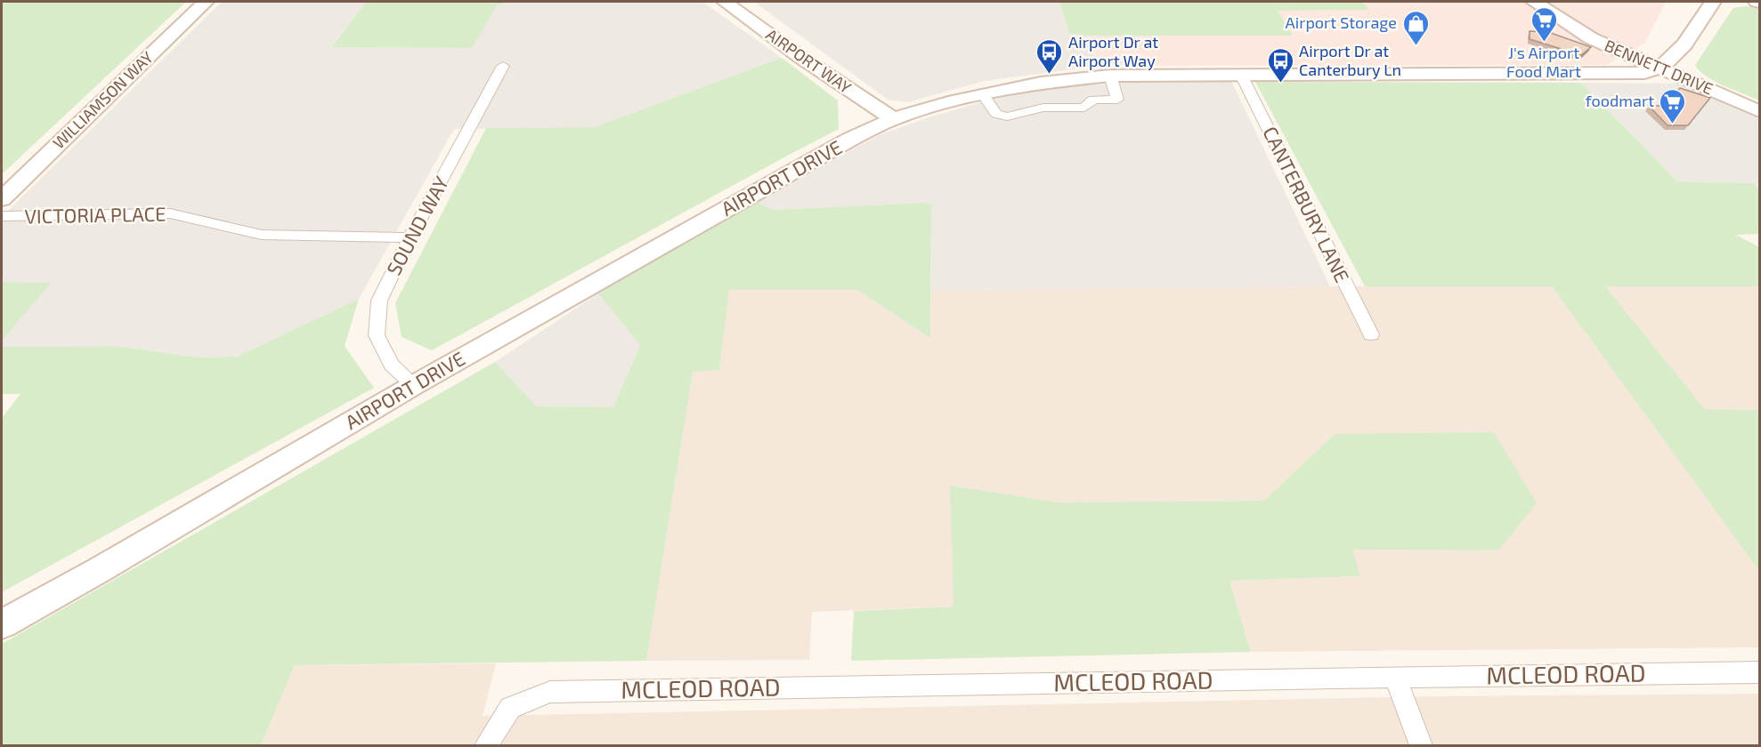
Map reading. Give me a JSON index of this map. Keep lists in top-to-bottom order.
{
  "streets": {
    "main road": [
      "AIRPORT WAY",
      "BENNETT DRIVE",
      "WILLIAMSON WAY",
      "AIRPORT DRIVE"
    ],
    "street": [
      "CANTERBURY LANE",
      "VICTORIA PLACE",
      "SOUND WAY",
      "MCLEOD ROAD"
    ]
  },
  "crossings": [
    ["AIRPORT WAY", "AIRPORT DRIVE"],
    ["BENNETT DRIVE", "AIRPORT DRIVE"],
    ["AIRPORT DRIVE", "CANTERBURY LANE"],
    ["AIRPORT DRIVE", "SOUND WAY"],
    ["VICTORIA PLACE", "SOUND WAY"]
  ],
  "places": {
    "supermarket": ["J's Airport Food Mart", "foodmart"],
    "shop": ["Airport Storage"],
    "bus stop": ["Airport Dr at Airport Way", "Airport Dr at Canterbury Ln"]
  }
}
